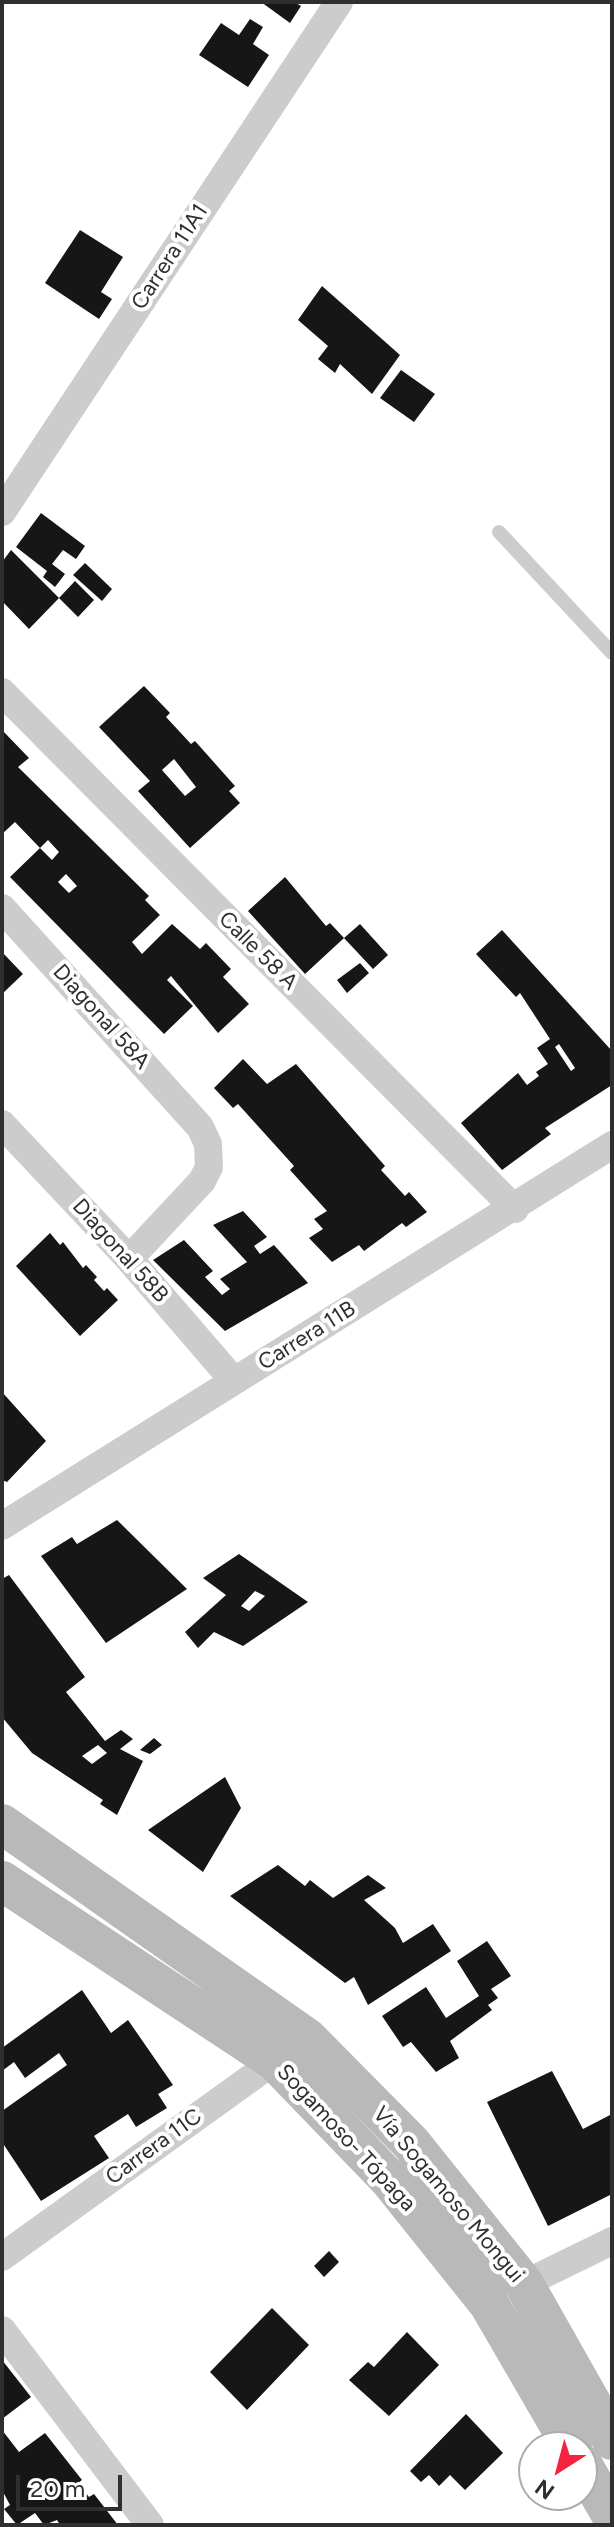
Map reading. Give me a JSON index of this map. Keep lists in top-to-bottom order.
{
  "streets": {
    "main road": ["Sogamoso- Tópaga", "Vía Sogamoso Mongui"],
    "street": [
      "Carrera 11A1",
      "Calle 58 A",
      "Diagonal 58A",
      "Diagonal 58B",
      "Carrera 11B",
      "Carrera 11C"
    ]
  },
  "crossings": [
    ["Calle 58 A", "Carrera 11B"],
    ["Diagonal 58A", "Diagonal 58B"],
    ["Diagonal 58B", "Carrera 11B"],
    ["Sogamoso- Tópaga", "Carrera 11C"],
    ["Carrera 11C", "Vía Sogamoso Mongui"]
  ],
  "scale_bar": "20 m",
  "north": "bottom left"
}
